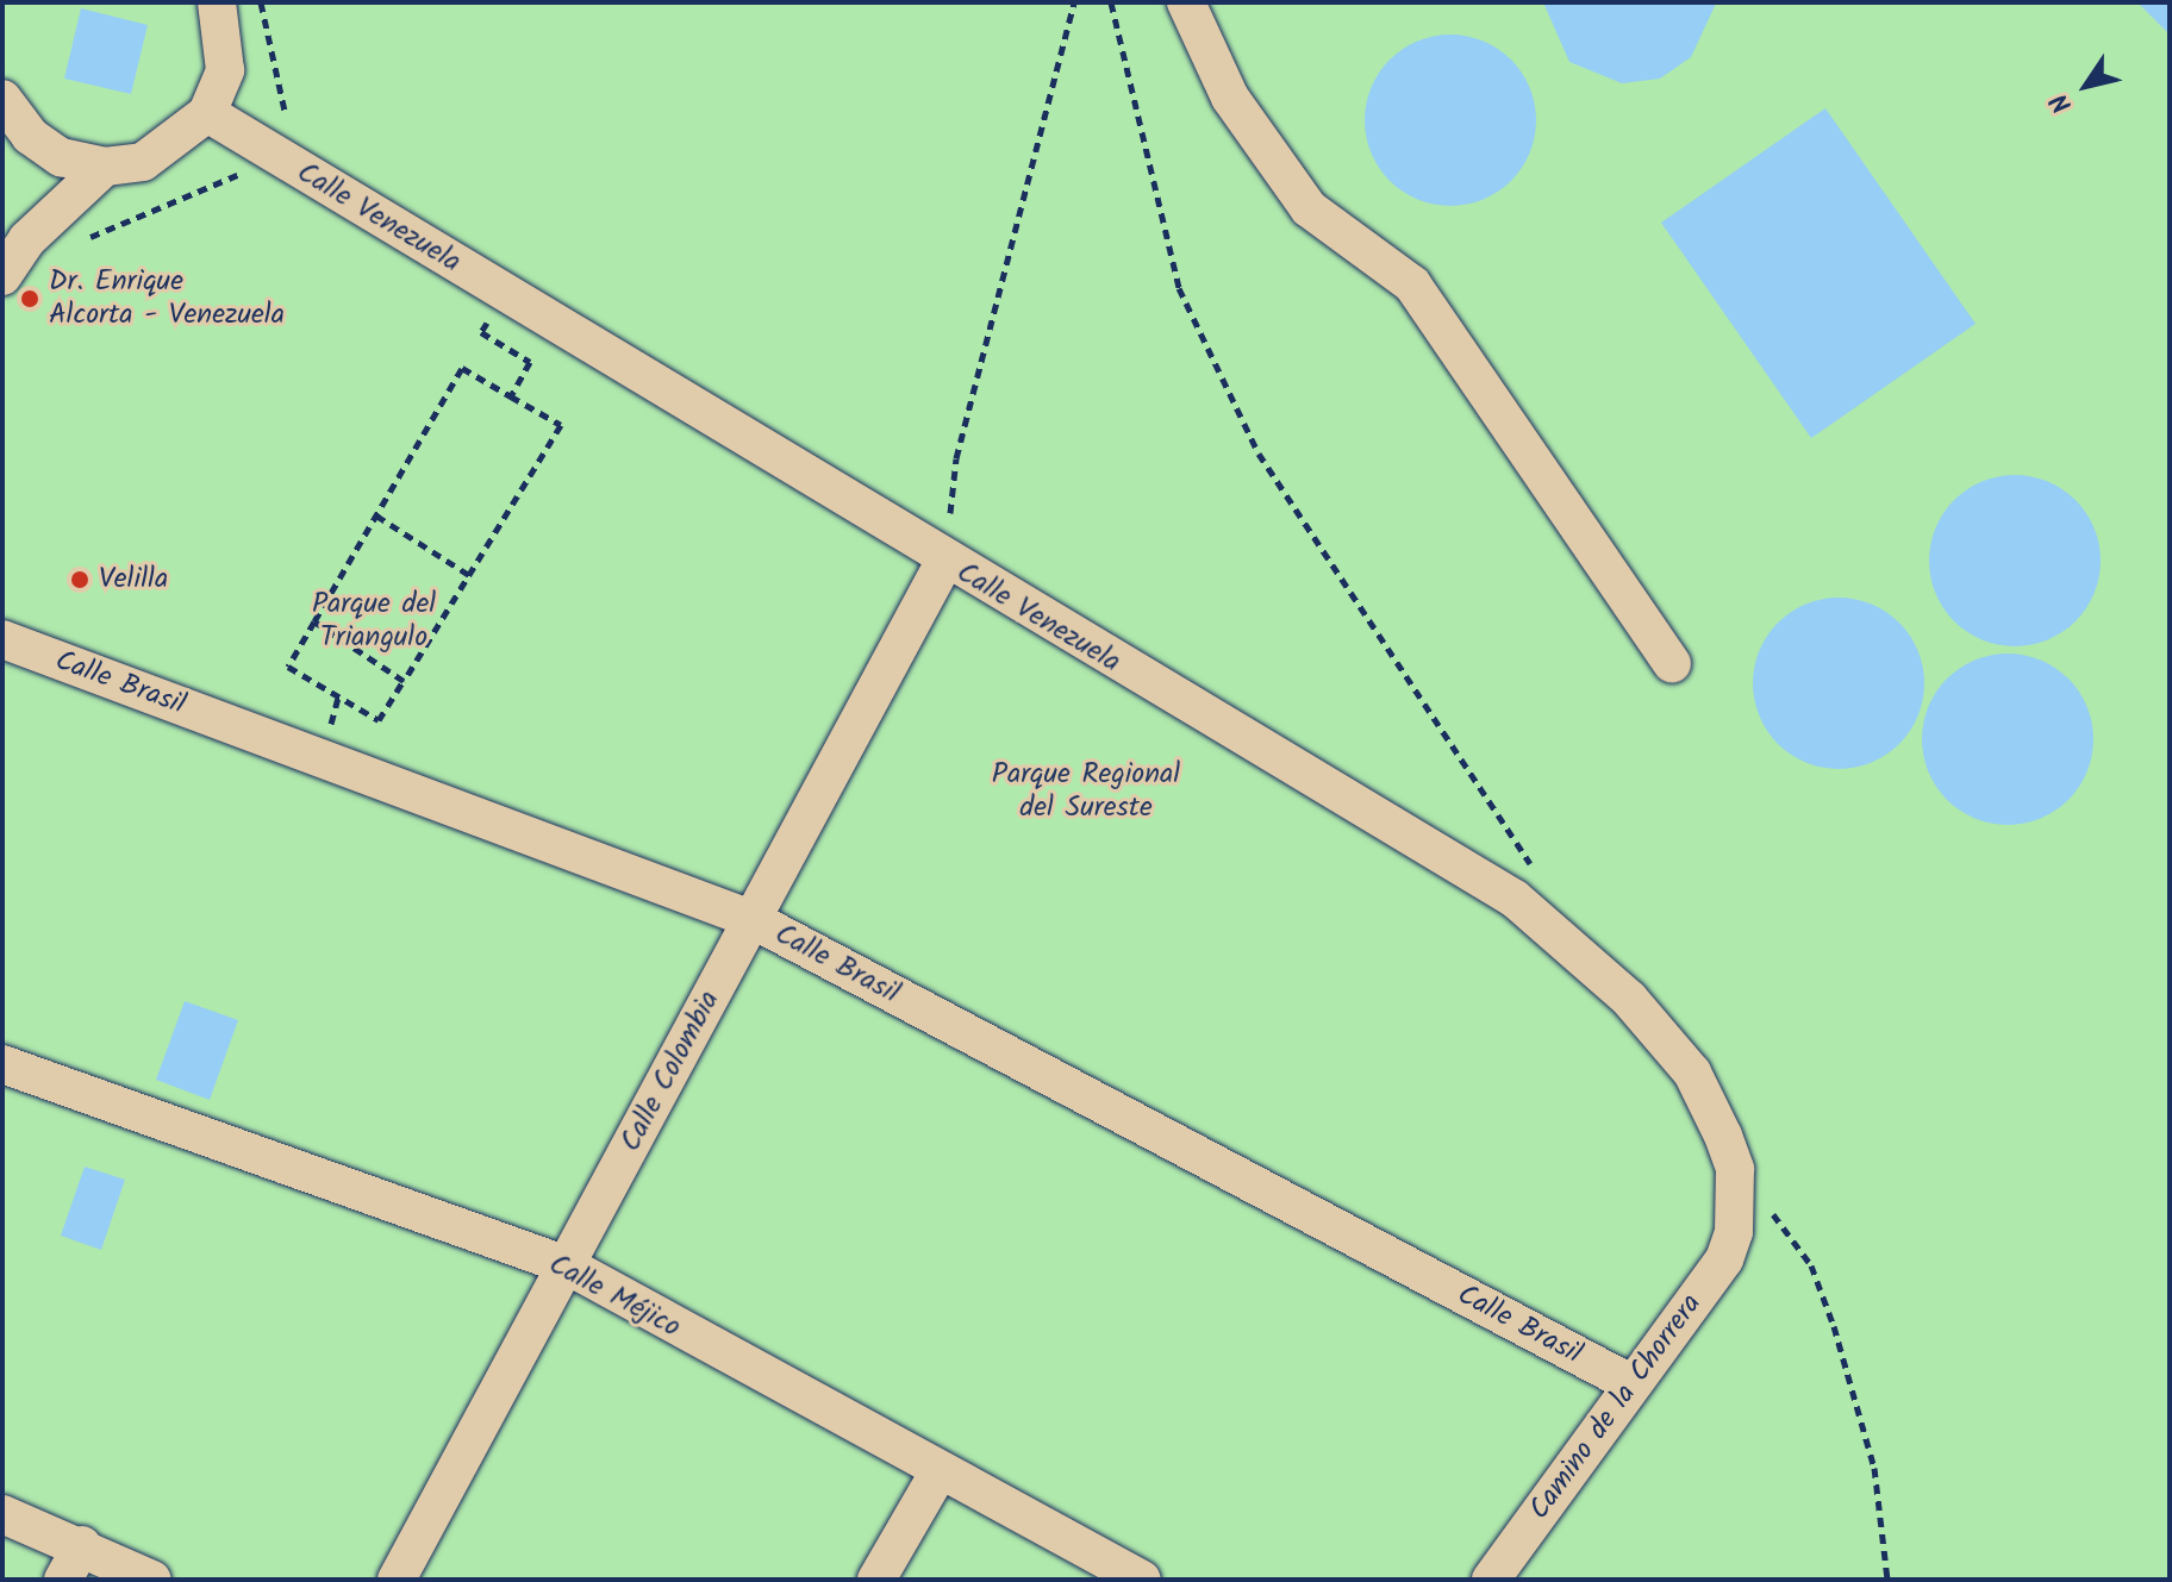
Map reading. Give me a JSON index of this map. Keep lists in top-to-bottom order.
{
  "streets": {
    "street": [
      "Calle Venezuela",
      "Calle Brasil",
      "Calle Colombia",
      "Calle Méjico",
      "Camino de la Chorrera"
    ]
  },
  "crossings": [
    ["Calle Venezuela", "Calle Colombia"],
    ["Calle Venezuela", "Camino de la Chorrera"],
    ["Calle Brasil", "Calle Colombia"],
    ["Calle Brasil", "Camino de la Chorrera"],
    ["Calle Colombia", "Calle Méjico"]
  ],
  "parks": ["Parque del Triangulo", "Parque Regional del Sureste"],
  "places": ["Dr. Enrique Alcorta - Venezuela", "Velilla"],
  "north": "bottom left"
}
